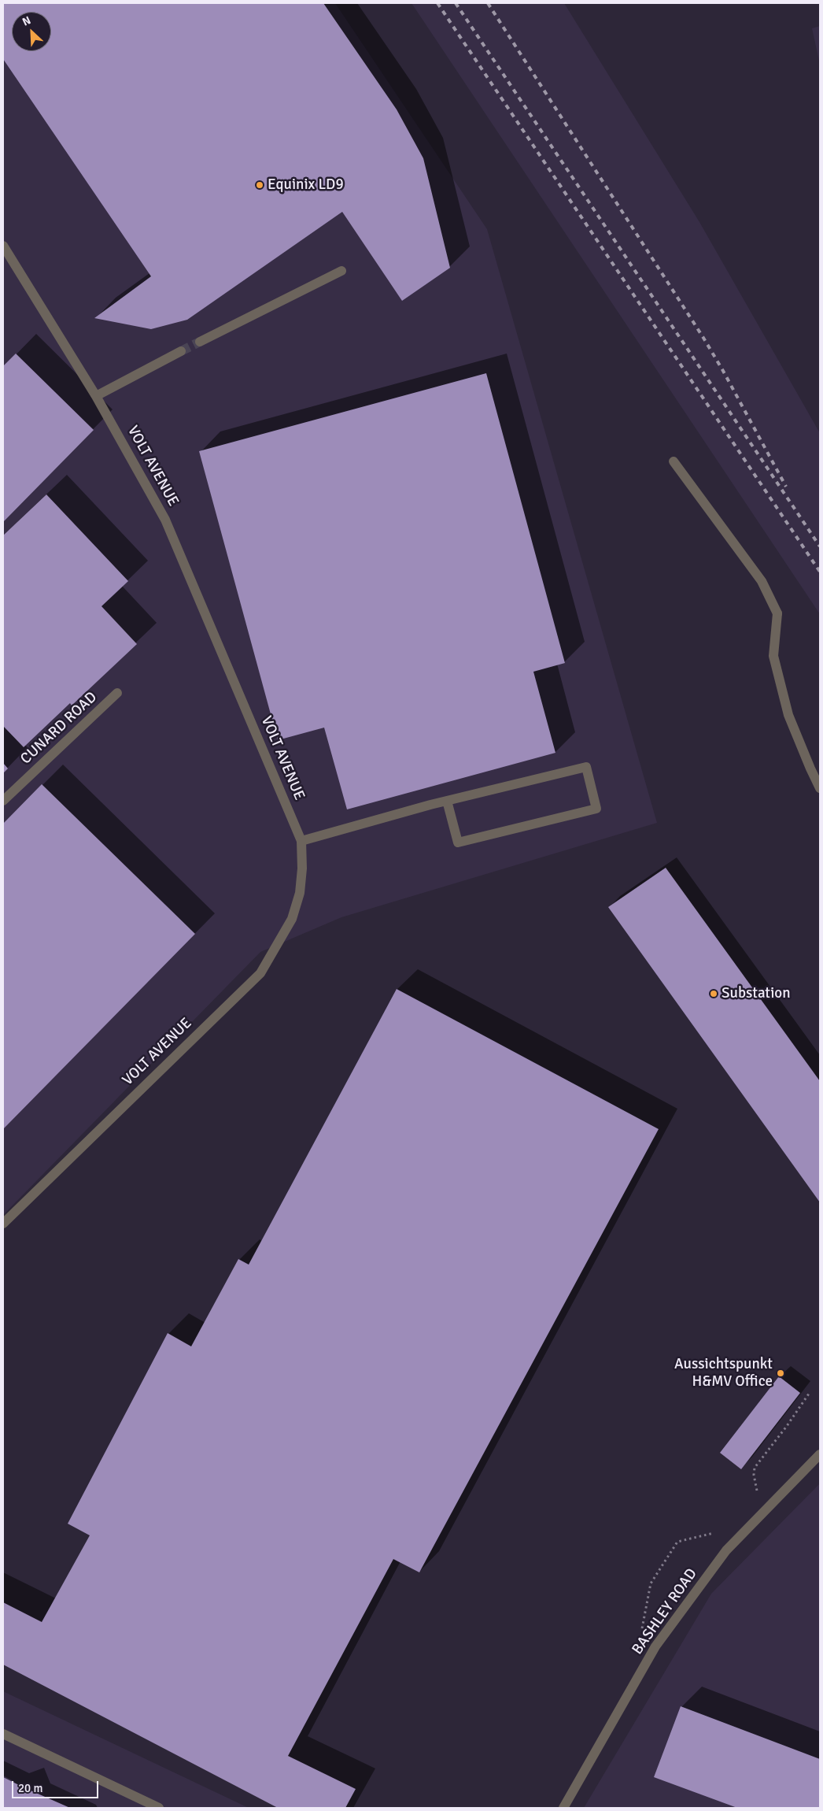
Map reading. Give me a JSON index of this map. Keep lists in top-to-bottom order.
{
  "streets": {
    "street": ["VOLT AVENUE", "CUNARD ROAD", "BASHLEY ROAD"]
  },
  "places": ["Equinix LD9", "Substation", "Aussichtspunkt H&MV Office"],
  "scale_bar": "20 m",
  "north": "top left"
}
